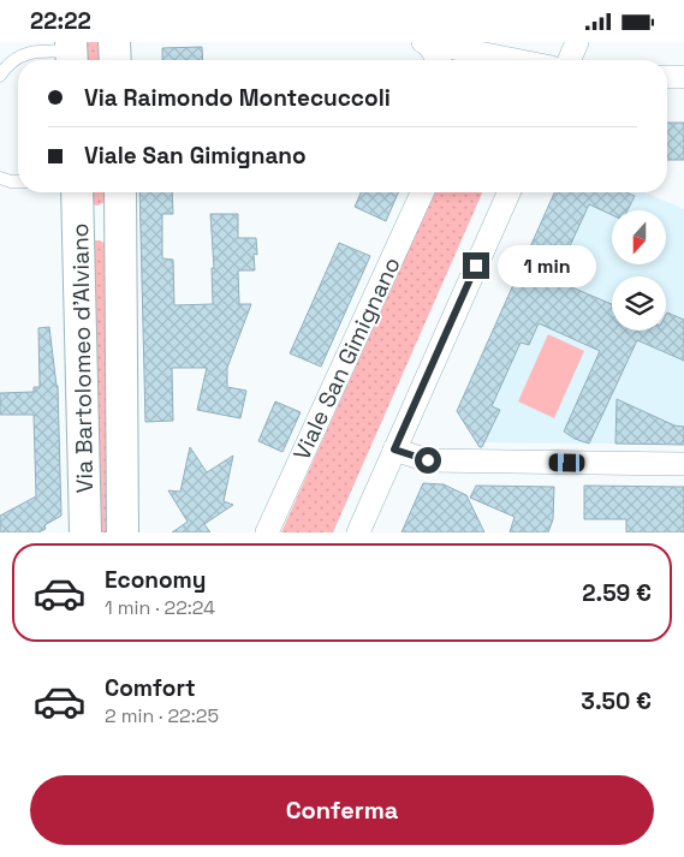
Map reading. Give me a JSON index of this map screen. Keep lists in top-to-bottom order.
{
  "streets": {
    "main road": ["Via Bartolomeo d'Alviano"],
    "street": ["Viale San Gimignano"]
  },
  "north": "bottom",
  "page": {
    "status": "22:22",
    "banner": ["Via Raimondo Montecuccoli", "Viale San Gimignano"],
    "bubble": "1 min",
    "list": [
      {
        "name": "Economy",
        "note": "1 min · 22:24",
        "value": "2.59 €"
      },
      {
        "name": "Comfort",
        "note": "2 min · 22:25",
        "value": "3.50 €"
      }
    ],
    "buttons": "Conferma"
  }
}
